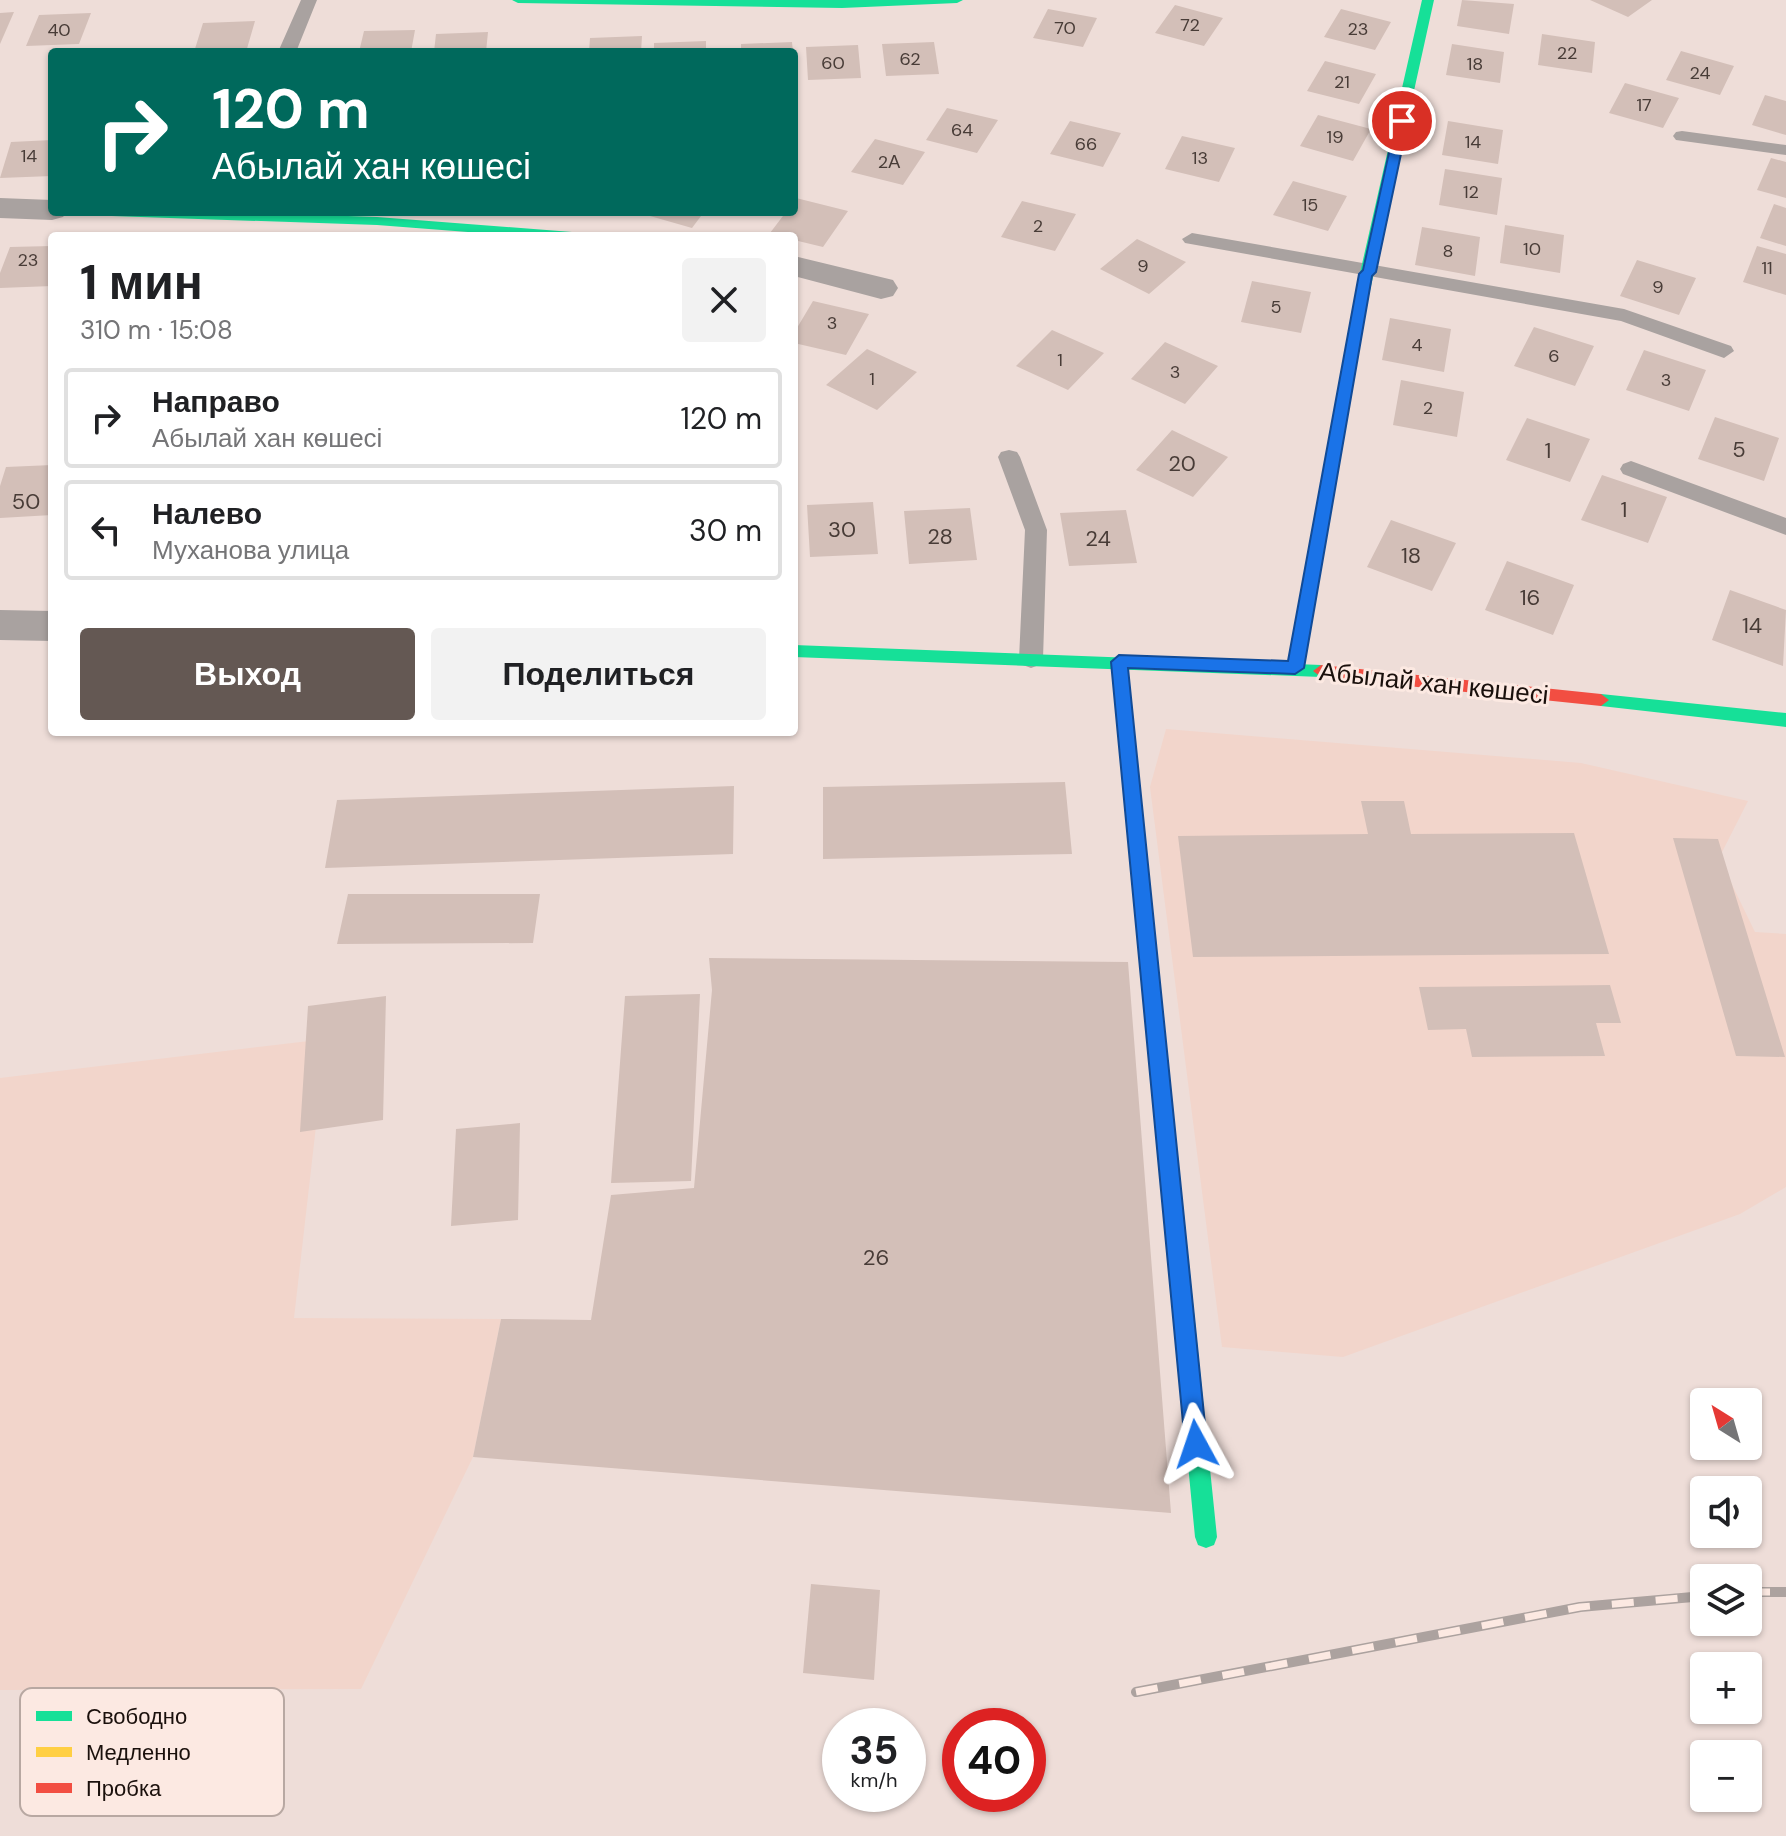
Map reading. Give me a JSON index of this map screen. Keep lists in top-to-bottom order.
{
  "streets": {
    "street": ["Абылай хан көшесі"]
  },
  "house_numbers": [
    "72",
    "70",
    "23",
    "40",
    "22",
    "62",
    "60",
    "18",
    "24",
    "21",
    "17",
    "64",
    "19",
    "14",
    "66",
    "14",
    "13",
    "2А",
    "12",
    "15",
    "2",
    "10",
    "8",
    "23",
    "9",
    "11",
    "9",
    "5",
    "3",
    "4",
    "6",
    "1",
    "3",
    "1",
    "3",
    "2",
    "5",
    "1",
    "20",
    "50",
    "1",
    "30",
    "28",
    "24",
    "18",
    "16",
    "14",
    "26"
  ],
  "legend": ["Свободно", "Медленно", "Пробка"],
  "north": "top left",
  "page": {
    "turn": ["120 m", "Абылай хан көшесі"],
    "heading": ["1 мин", "310 m · 15:08"],
    "list": [
      {
        "name": "Направо",
        "note": "Абылай хан көшесі",
        "value": "120 m"
      },
      {
        "name": "Налево",
        "note": "Муханова улица",
        "value": "30 m"
      }
    ],
    "buttons": ["Выход", "Поделиться"],
    "map_buttons": ["+", "−"],
    "speed": "35 km/h",
    "limit": "40"
  }
}
